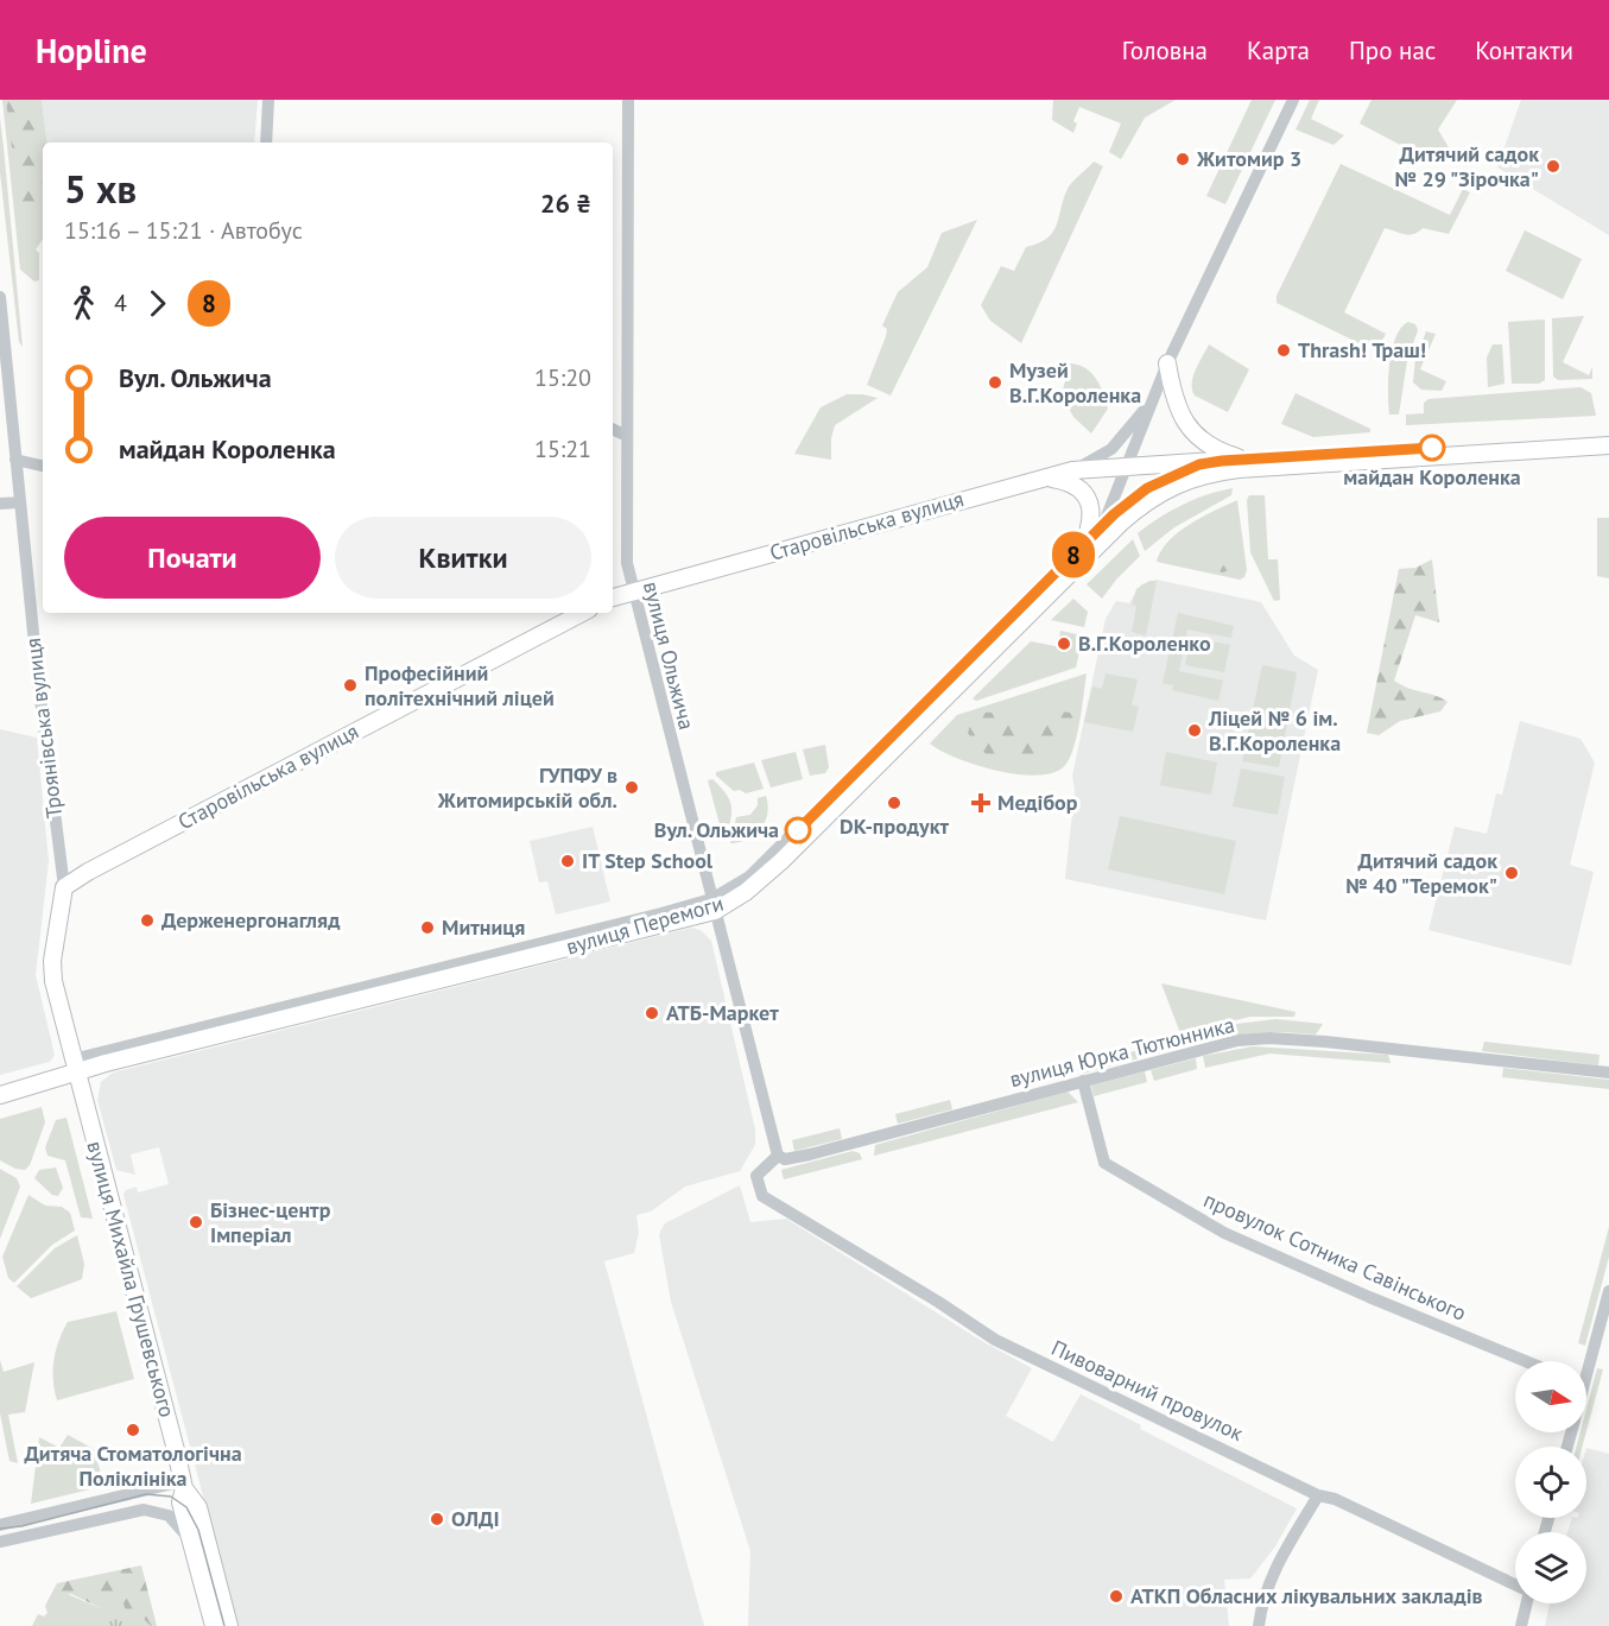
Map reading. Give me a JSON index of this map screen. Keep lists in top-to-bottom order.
{
  "streets": {
    "main road": [
      "Старовільська вулиця",
      "Троянівська вулиця",
      "вулиця Перемоги",
      "вулиця Михайла Грушевського"
    ],
    "street": [
      "вулиця Ольжича",
      "вулиця Юрка Тютюнника",
      "провулок Сотника Савінського",
      "Пивоварний провулок"
    ]
  },
  "crossings": [
    ["Старовільська вулиця", "вулиця Ольжича"],
    ["Старовільська вулиця", "Троянівська вулиця"],
    ["вулиця Ольжича", "вулиця Перемоги"],
    ["вулиця Ольжича", "вулиця Юрка Тютюнника"],
    ["вулиця Ольжича", "Пивоварний провулок"],
    ["Троянівська вулиця", "вулиця Перемоги"],
    ["Троянівська вулиця", "вулиця Михайла Грушевського"],
    ["вулиця Перемоги", "вулиця Михайла Грушевського"],
    ["вулиця Юрка Тютюнника", "провулок Сотника Савінського"],
    ["вулиця Юрка Тютюнника", "Пивоварний провулок"]
  ],
  "places": {
    "other": [
      "Житомир 3",
      "Дитячий садок № 29 \"Зірочка\"",
      "Thrash! Траш!",
      "Музей В.Г.Короленка",
      "майдан Короленка",
      "В.Г.Короленко",
      "Професійний політехнічний ліцей",
      "Ліцей № 6 ім. В.Г.Короленка",
      "ГУПФУ в Житомирській обл.",
      "DK-продукт",
      "Вул. Ольжича",
      "IT Step School",
      "Дитячий садок № 40 \"Теремок\"",
      "Держенергонагляд",
      "Митниця",
      "АТБ-Маркет",
      "Бізнес-центр Імперіал",
      "Дитяча Стоматологічна Поліклініка",
      "ОЛДІ",
      "АТКП Обласних лікувальних закладів"
    ],
    "health": ["Медібор"]
  },
  "lines": ["bus line 8"],
  "north": "right",
  "page": {
    "header": "Hopline",
    "nav": [
      "Головна",
      "Карта",
      "Про нас",
      "Контакти"
    ],
    "on_map": "8",
    "heading": ["5 хв", "15:16 – 15:21 · Автобус", "26 ₴"],
    "legs": ["4", "8"],
    "list": [
      {
        "name": "Вул. Ольжича",
        "value": "15:20"
      },
      {
        "name": "майдан Короленка",
        "value": "15:21"
      }
    ],
    "buttons": ["Почати", "Квитки"]
  }
}
